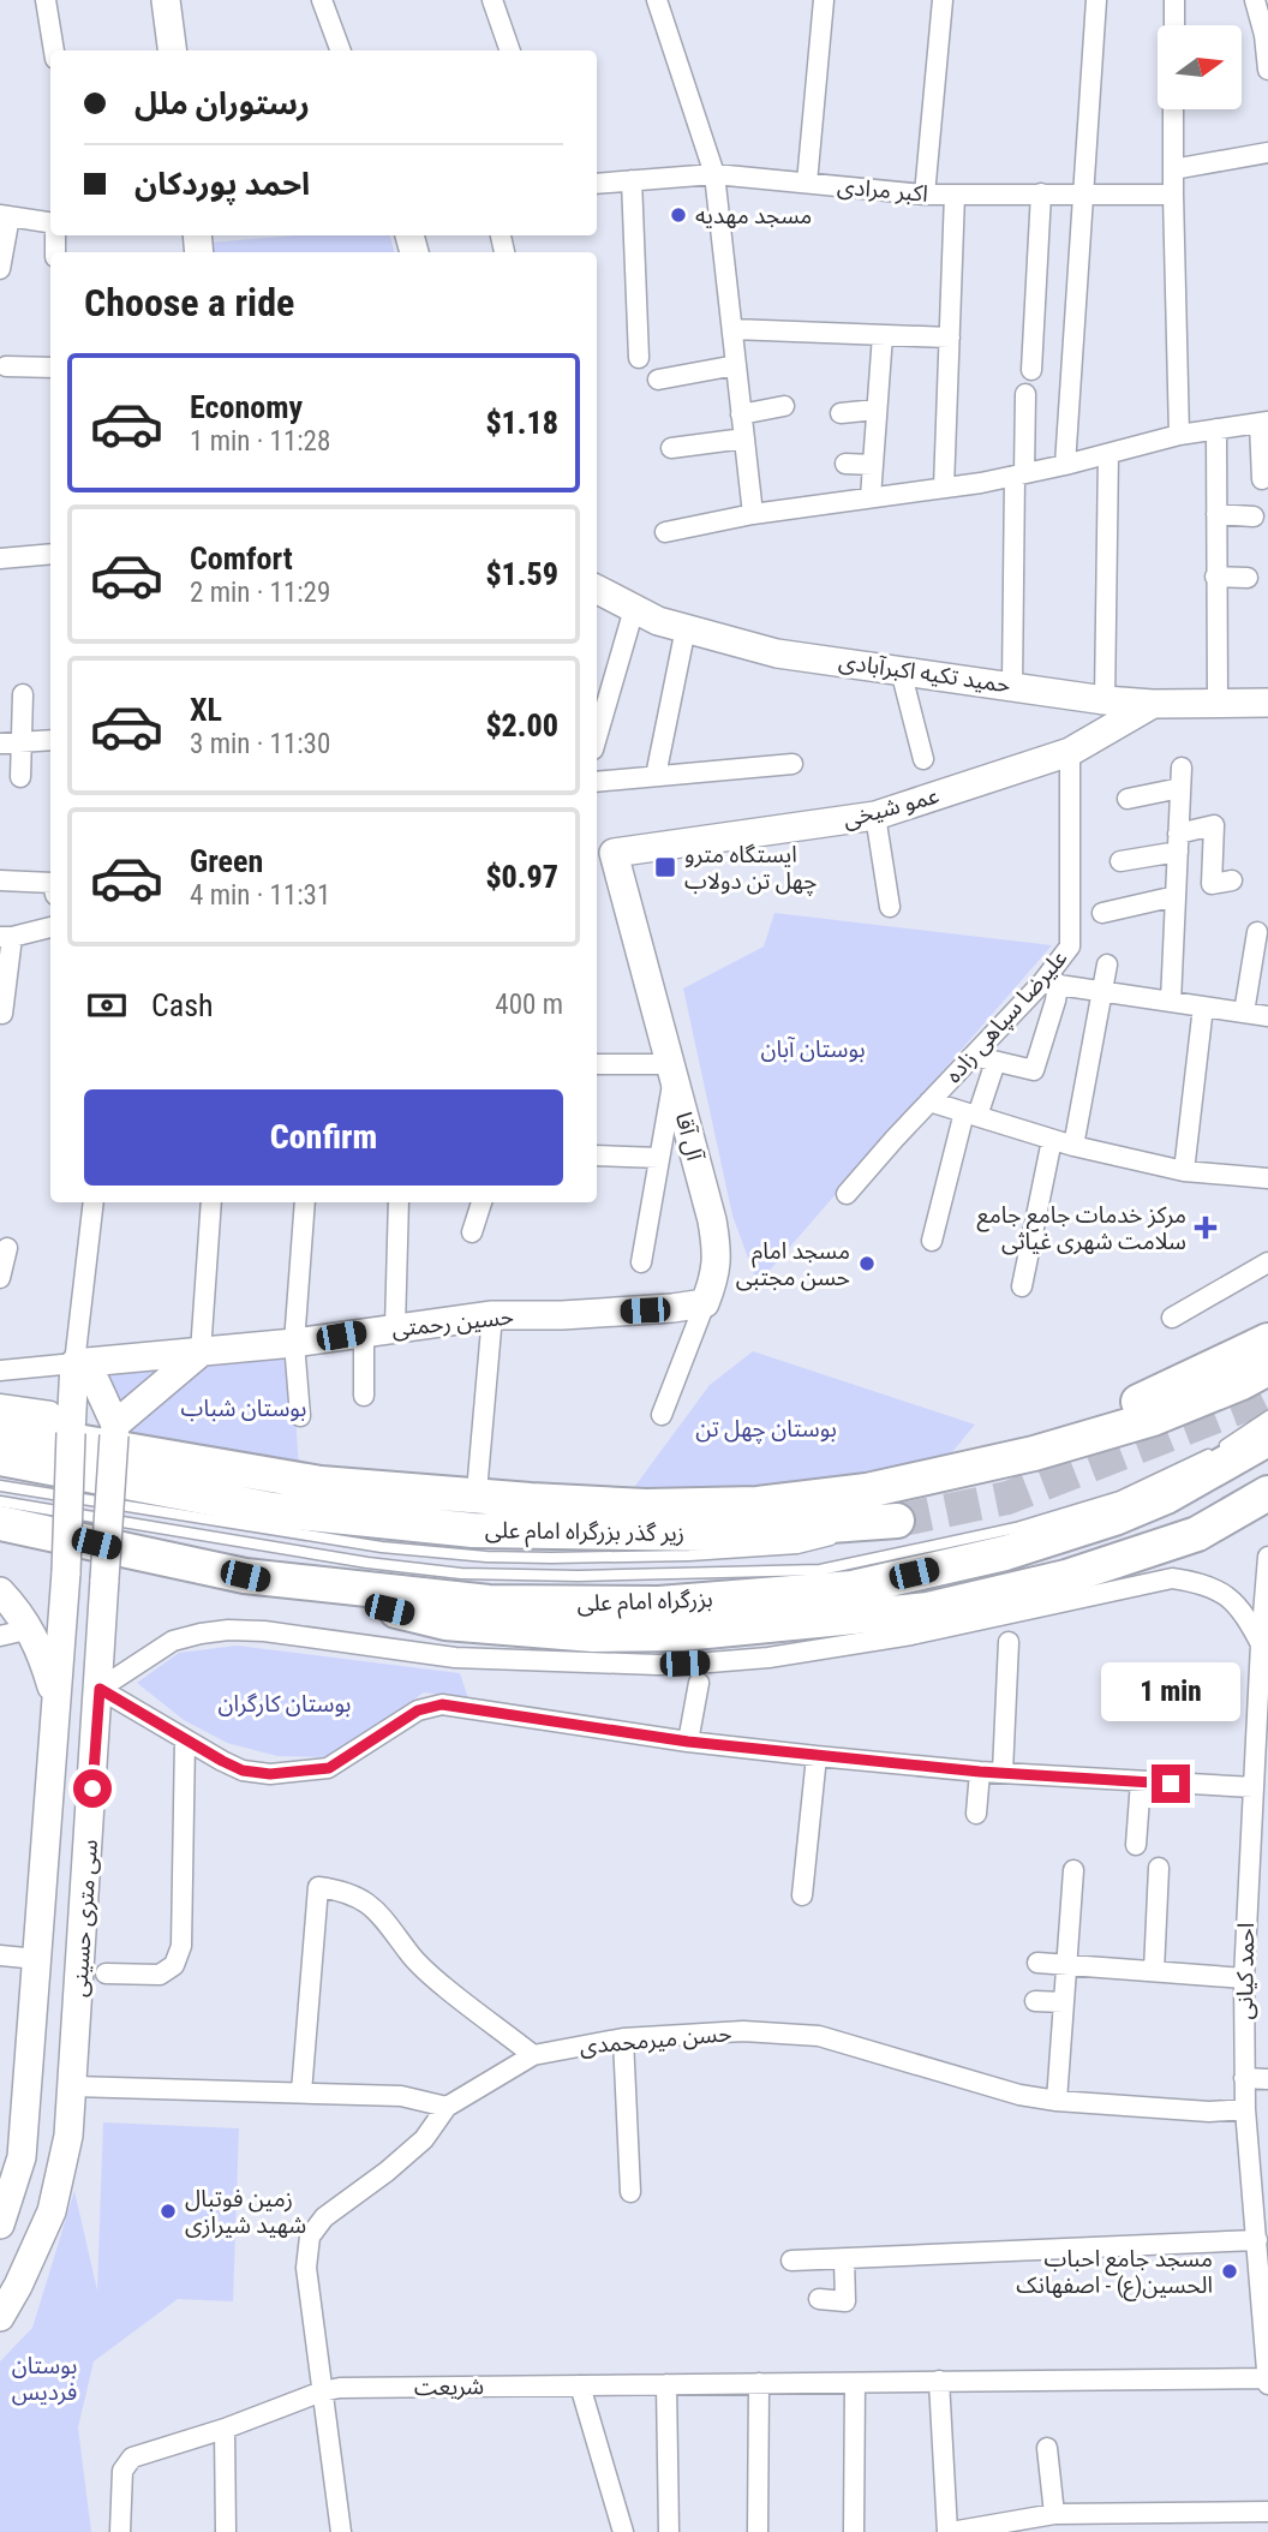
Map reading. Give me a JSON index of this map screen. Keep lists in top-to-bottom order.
{
  "streets": {
    "highway": ["زیر گذر بزرگراه امام علی", "بزرگراه امام علی"],
    "main road": [
      "حمید تکیه اکبرآبادی",
      "عمو شیخی",
      "آل آقا",
      "حسین رحمتی",
      "سی متری حسینی"
    ],
    "street": [
      "اکبر مرادی",
      "علیرضا سپاهی زاده",
      "احمد کیانی",
      "حسن میرمحمدی",
      "شریعت"
    ]
  },
  "crossings": [
    ["حمید تکیه اکبرآبادی", "عمو شیخی"],
    ["عمو شیخی", "علیرضا سپاهی زاده"],
    ["عمو شیخی", "آل آقا"],
    ["آل آقا", "حسین رحمتی"],
    ["حسین رحمتی", "سی متری حسینی"],
    ["احمد کیانی", "حسن میرمحمدی"],
    ["احمد کیانی", "شریعت"]
  ],
  "parks": [
    "بوستان آبان",
    "بوستان شباب",
    "بوستان چهل تن",
    "بوستان کارگران",
    "بوستان فردیس"
  ],
  "places": {
    "other": [
      "مسجد مهدیه",
      "مسجد امام حسن مجتبی",
      "زمین فوتبال شهید شیرازی",
      "مسجد جامع احباب الحسین(ع) - اصفهانک"
    ],
    "transit": ["ایستگاه مترو چهل تن دولاب"],
    "health": ["مرکز خدمات جامع جامع سلامت شهری غیاثی"]
  },
  "north": "right",
  "page": {
    "banner": ["رستوران ملل", "احمد پوردکان"],
    "heading": "Choose a ride",
    "list": [
      {
        "name": "Economy",
        "note": "1 min · 11:28",
        "value": "$1.18"
      },
      {
        "name": "Comfort",
        "note": "2 min · 11:29",
        "value": "$1.59"
      },
      {
        "name": "XL",
        "note": "3 min · 11:30",
        "value": "$2.00"
      },
      {
        "name": "Green",
        "note": "4 min · 11:31",
        "value": "$0.97"
      }
    ],
    "pay": ["Cash", "400 m"],
    "buttons": "Confirm",
    "bubble": "1 min"
  }
}
